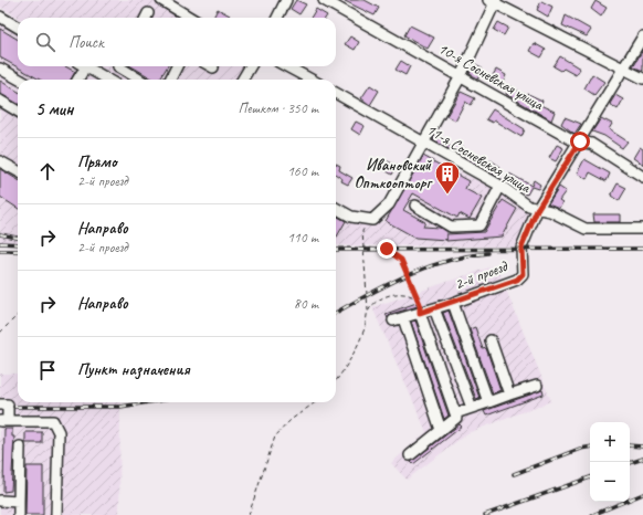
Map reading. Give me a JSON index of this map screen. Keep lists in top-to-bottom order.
{
  "streets": {
    "street": ["10-я Сосневская улица", "11-я Сосневская улица", "2-й проезд"]
  },
  "crossings": [
    ["10-я Сосневская улица", "2-й проезд"],
    ["11-я Сосневская улица", "2-й проезд"]
  ],
  "places": {
    "building": ["Ивановский Опткоопторг"]
  },
  "page": {
    "search": "Поиск",
    "heading": ["5 мин", "Пешком · 350 m"],
    "list": [
      ["Прямо", "2-й проезд", "160 m"],
      ["Направо", "2-й проезд", "110 m"],
      ["Направо", "80 m"],
      "Пункт назначения"
    ],
    "map_buttons": ["+", "−"]
  }
}
